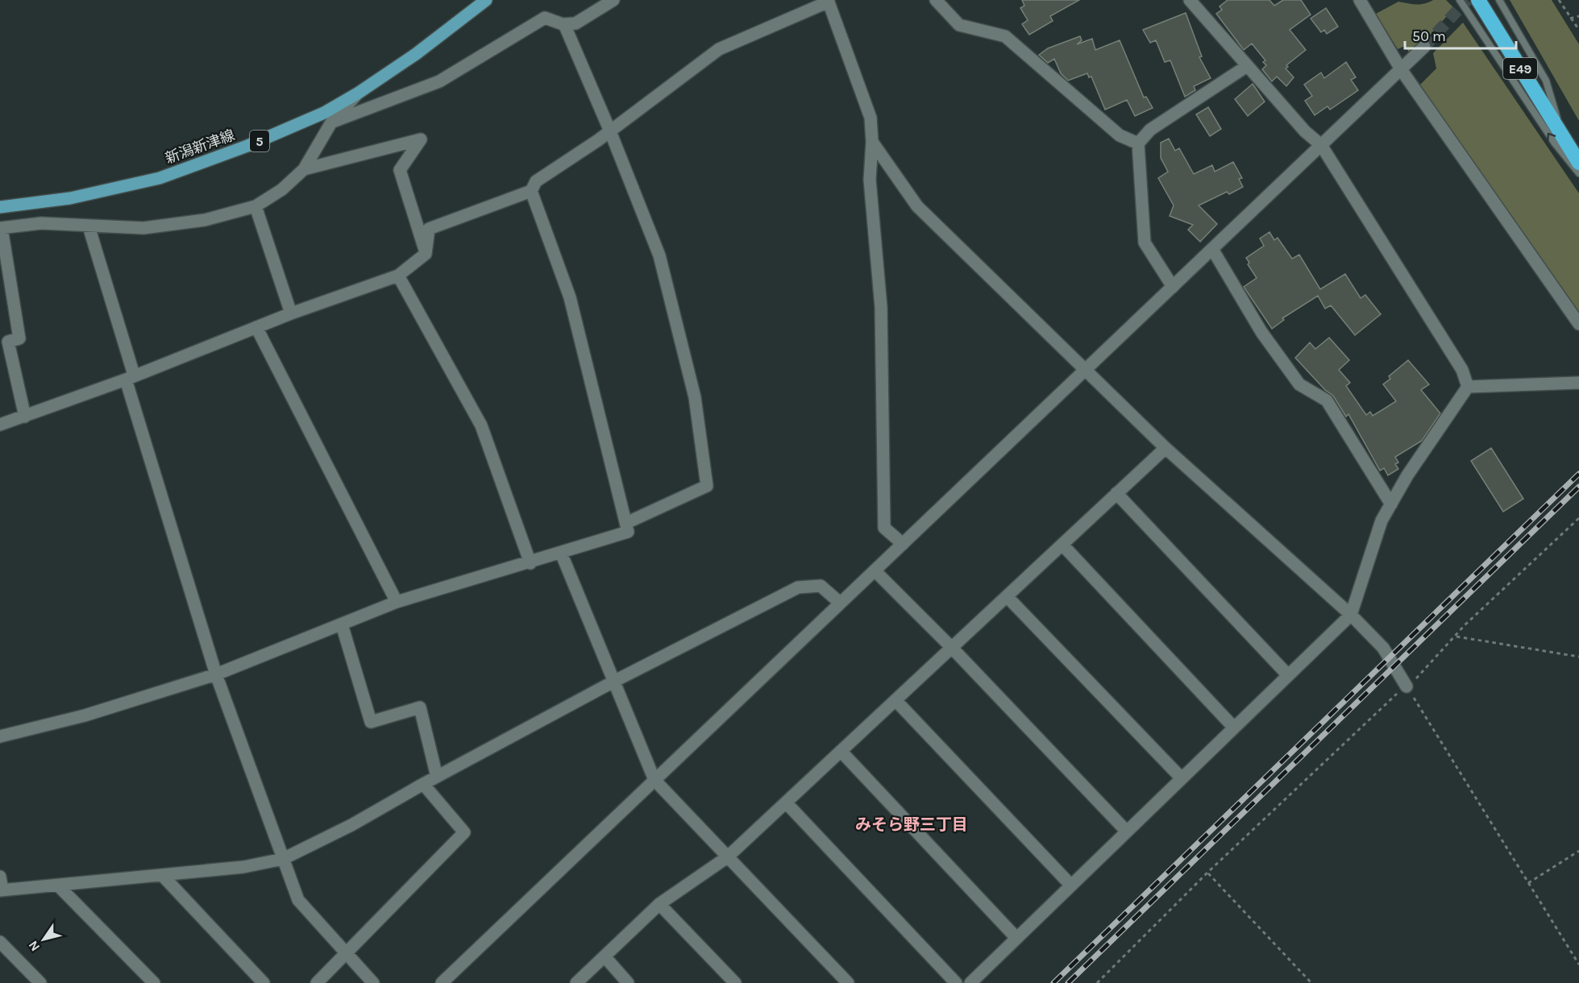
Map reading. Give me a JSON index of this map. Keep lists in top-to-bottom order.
{
  "streets": {
    "highway": ["E49"],
    "main road": ["5", "新潟新津線"]
  },
  "districts": ["みそら野三丁目"],
  "scale_bar": "50 m",
  "north": "bottom left"
}
